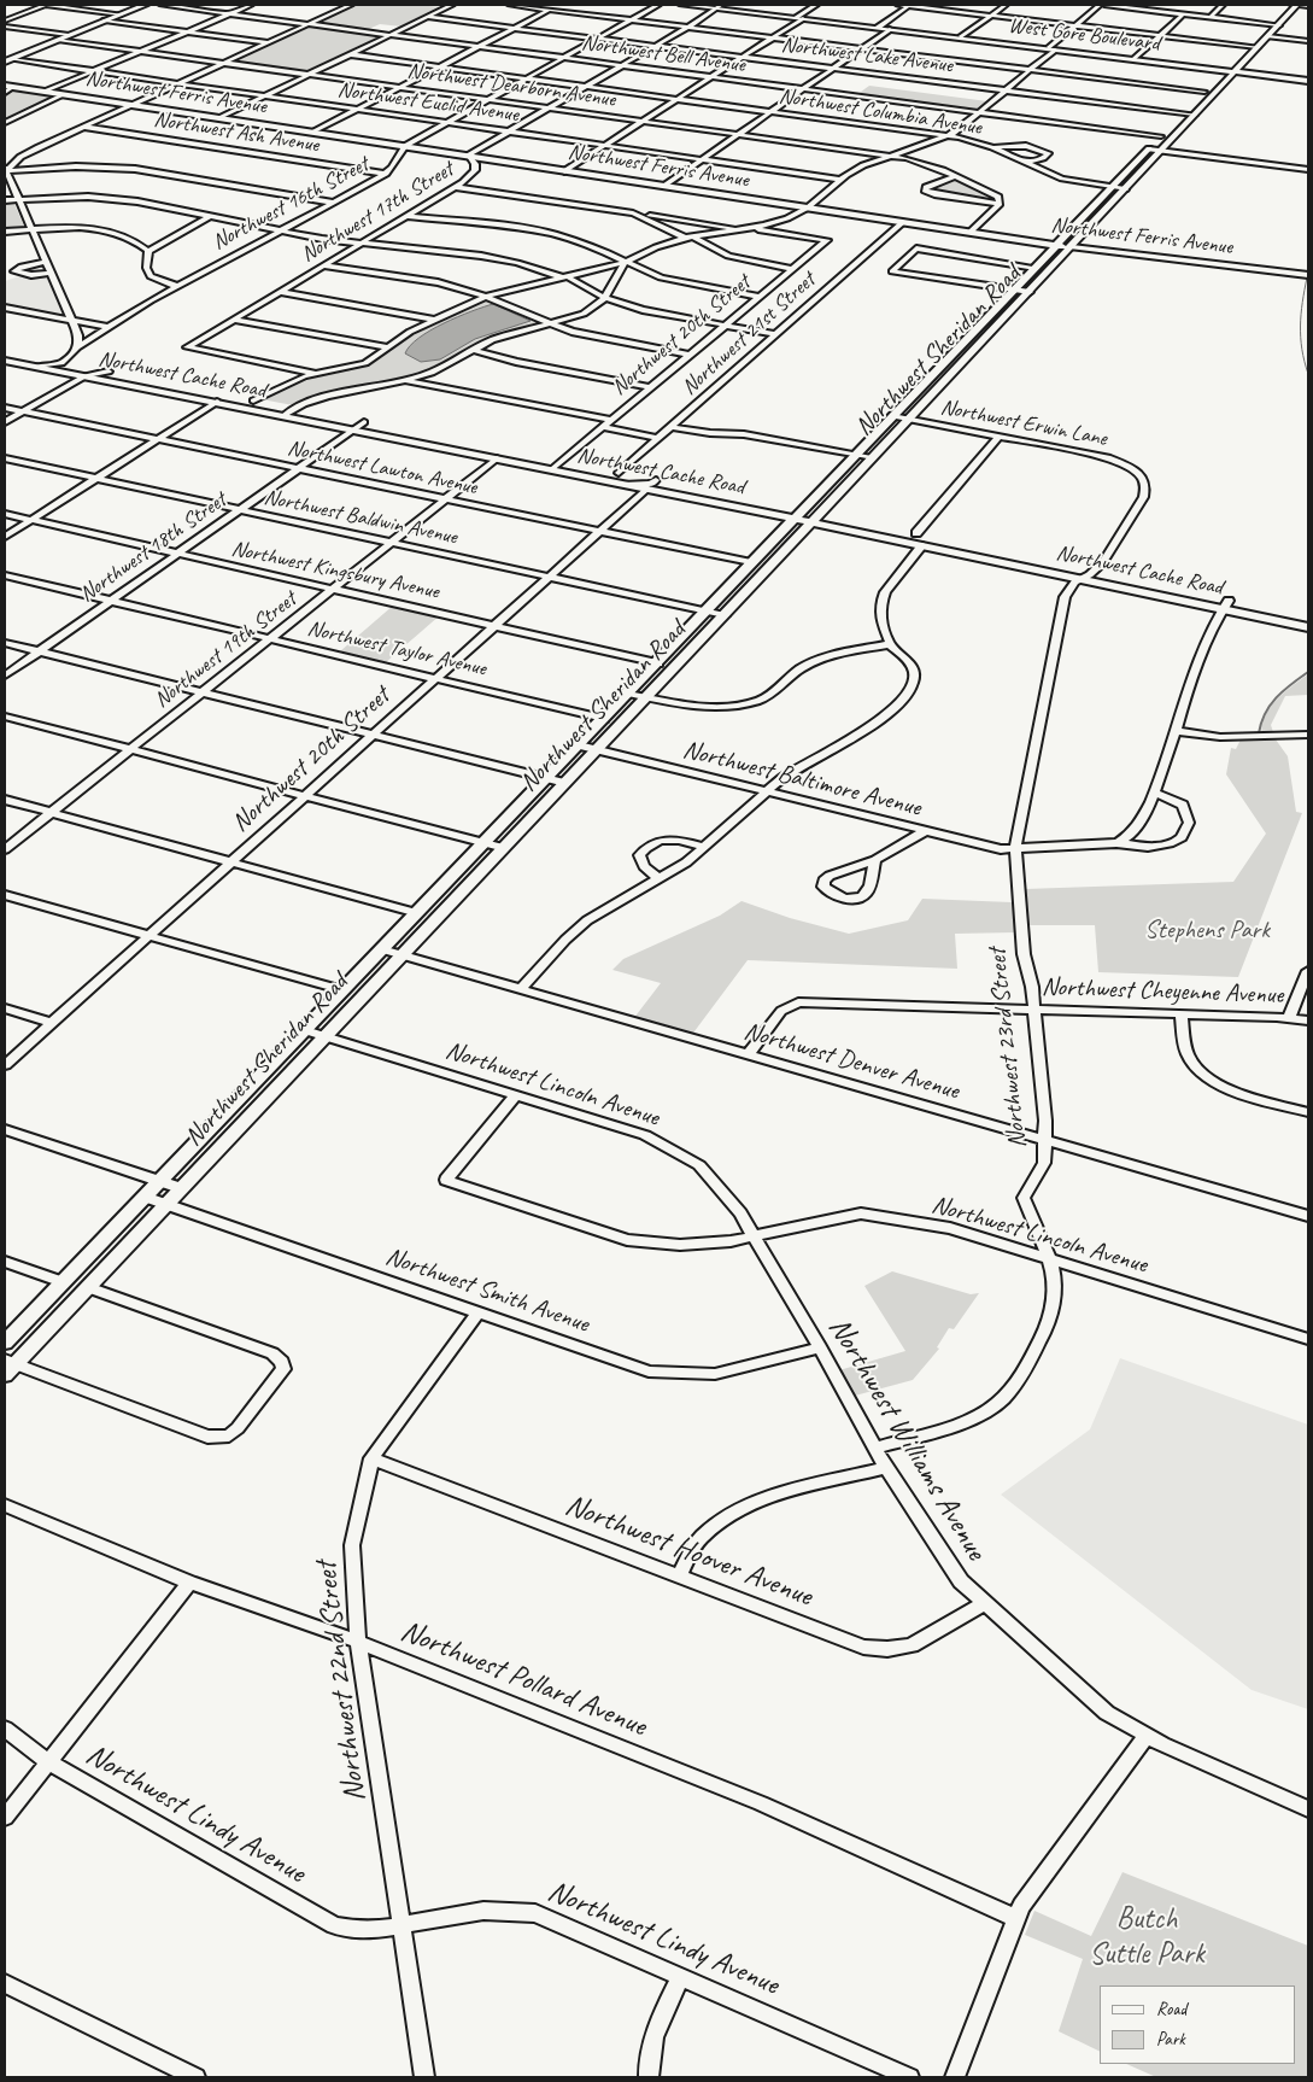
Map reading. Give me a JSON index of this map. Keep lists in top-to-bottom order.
{
  "streets": {
    "main road": [
      "West Gore Boulevard",
      "Northwest Ferris Avenue",
      "Northwest Sheridan Road",
      "Northwest Cache Road"
    ],
    "street": [
      "Northwest Bell Avenue",
      "Northwest Lake Avenue",
      "Northwest Dearborn Avenue",
      "Northwest Euclid Avenue",
      "Northwest Columbia Avenue",
      "Northwest Ash Avenue",
      "Northwest 16th Street",
      "Northwest 17th Street",
      "Northwest 21st Street",
      "Northwest 20th Street",
      "Northwest Erwin Lane",
      "Northwest Lawton Avenue",
      "Northwest Baldwin Avenue",
      "Northwest 18th Street",
      "Northwest Kingsbury Avenue",
      "Northwest Taylor Avenue",
      "Northwest 19th Street",
      "Northwest Baltimore Avenue",
      "Northwest Cheyenne Avenue",
      "Northwest 23rd Street",
      "Northwest Denver Avenue",
      "Northwest Lincoln Avenue",
      "Northwest Smith Avenue",
      "Northwest Williams Avenue",
      "Northwest Hoover Avenue",
      "Northwest Pollard Avenue",
      "Northwest 22nd Street",
      "Northwest Lindy Avenue"
    ]
  },
  "crossings": [
    ["West Gore Boulevard", "Northwest 17th Street"],
    ["West Gore Boulevard", "Northwest Sheridan Road"],
    ["Northwest Bell Avenue", "Northwest 16th Street"],
    ["Northwest Bell Avenue", "Northwest 17th Street"],
    ["Northwest Bell Avenue", "Northwest Sheridan Road"],
    ["Northwest Lake Avenue", "Northwest 16th Street"],
    ["Northwest Lake Avenue", "Northwest 17th Street"],
    ["Northwest Lake Avenue", "Northwest Sheridan Road"],
    ["Northwest Dearborn Avenue", "Northwest 16th Street"],
    ["Northwest Dearborn Avenue", "Northwest 17th Street"],
    ["Northwest Ferris Avenue", "Northwest 16th Street"],
    ["Northwest Ferris Avenue", "Northwest 17th Street"],
    ["Northwest Ferris Avenue", "Northwest 21st Street"],
    ["Northwest Ferris Avenue", "Northwest Sheridan Road"],
    ["Northwest Euclid Avenue", "Northwest 16th Street"],
    ["Northwest Euclid Avenue", "Northwest 17th Street"],
    ["Northwest Columbia Avenue", "Northwest 16th Street"],
    ["Northwest Columbia Avenue", "Northwest 17th Street"],
    ["Northwest Columbia Avenue", "Northwest Sheridan Road"],
    ["Northwest Ash Avenue", "Northwest 16th Street"],
    ["Northwest 16th Street", "Northwest Cache Road"],
    ["Northwest 21st Street", "Northwest Cache Road"],
    ["Northwest 20th Street", "Northwest Cache Road"],
    ["Northwest 20th Street", "Northwest Lawton Avenue"],
    ["Northwest 20th Street", "Northwest Baldwin Avenue"],
    ["Northwest 20th Street", "Northwest Kingsbury Avenue"],
    ["Northwest 20th Street", "Northwest Taylor Avenue"],
    ["Northwest Sheridan Road", "Northwest Cache Road"],
    ["Northwest Sheridan Road", "Northwest Erwin Lane"],
    ["Northwest Sheridan Road", "Northwest Lawton Avenue"],
    ["Northwest Sheridan Road", "Northwest Baldwin Avenue"],
    ["Northwest Sheridan Road", "Northwest Kingsbury Avenue"],
    ["Northwest Sheridan Road", "Northwest Taylor Avenue"],
    ["Northwest Sheridan Road", "Northwest Baltimore Avenue"],
    ["Northwest Sheridan Road", "Northwest Denver Avenue"],
    ["Northwest Sheridan Road", "Northwest Lincoln Avenue"],
    ["Northwest Sheridan Road", "Northwest Smith Avenue"],
    ["Northwest Cache Road", "Northwest Erwin Lane"],
    ["Northwest Cache Road", "Northwest 18th Street"],
    ["Northwest Cache Road", "Northwest 19th Street"],
    ["Northwest Cache Road", "Northwest 23rd Street"],
    ["Northwest Lawton Avenue", "Northwest 18th Street"],
    ["Northwest Lawton Avenue", "Northwest 19th Street"],
    ["Northwest Baldwin Avenue", "Northwest 18th Street"],
    ["Northwest Baldwin Avenue", "Northwest 19th Street"],
    ["Northwest 18th Street", "Northwest Kingsbury Avenue"],
    ["Northwest 18th Street", "Northwest Taylor Avenue"],
    ["Northwest Kingsbury Avenue", "Northwest 19th Street"],
    ["Northwest Taylor Avenue", "Northwest 19th Street"],
    ["Northwest Baltimore Avenue", "Northwest 23rd Street"],
    ["Northwest Cheyenne Avenue", "Northwest 23rd Street"],
    ["Northwest Cheyenne Avenue", "Northwest Denver Avenue"],
    ["Northwest 23rd Street", "Northwest Denver Avenue"],
    ["Northwest 23rd Street", "Northwest Lincoln Avenue"],
    ["Northwest 23rd Street", "Northwest Williams Avenue"],
    ["Northwest Lincoln Avenue", "Northwest Williams Avenue"],
    ["Northwest Smith Avenue", "Northwest Williams Avenue"],
    ["Northwest Smith Avenue", "Northwest 22nd Street"],
    ["Northwest Williams Avenue", "Northwest Hoover Avenue"],
    ["Northwest Hoover Avenue", "Northwest 22nd Street"],
    ["Northwest Pollard Avenue", "Northwest 22nd Street"],
    ["Northwest 22nd Street", "Northwest Lindy Avenue"]
  ],
  "parks": ["Stephens Park", "Butch Suttle Park"],
  "legend": ["Road", "Park"]
}
